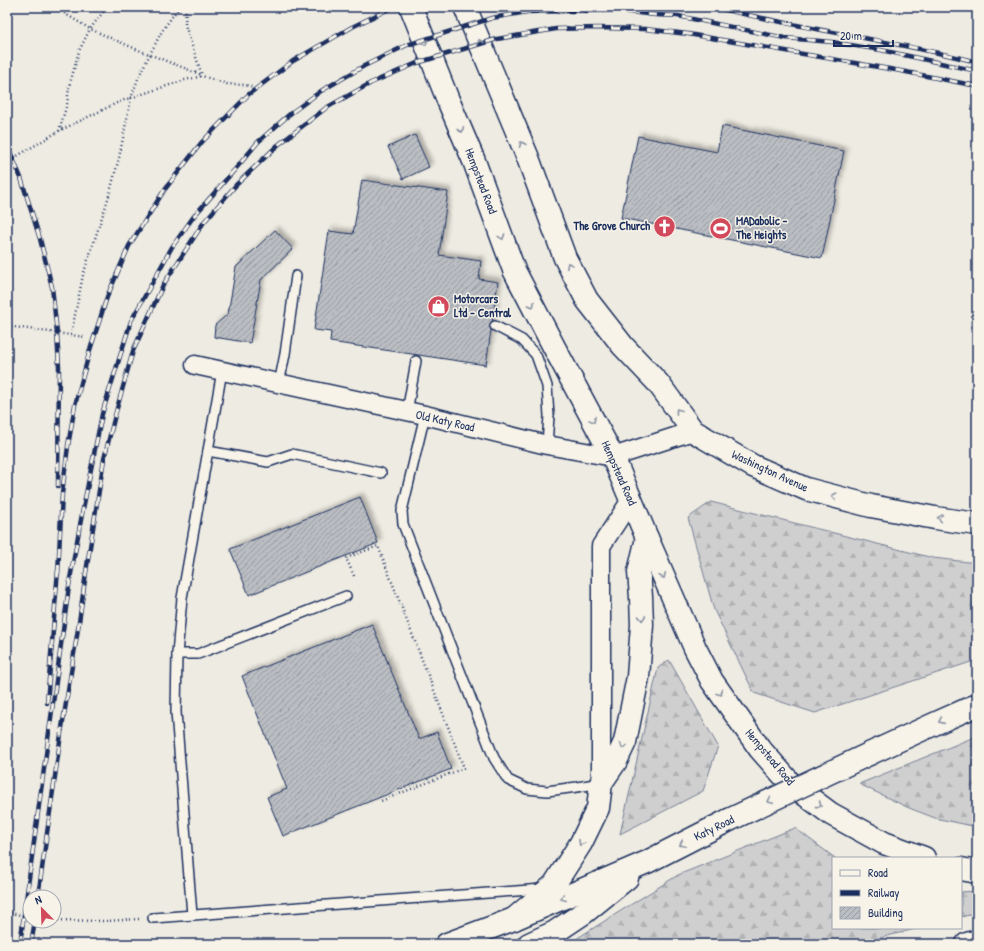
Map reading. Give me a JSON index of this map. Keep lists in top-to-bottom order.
{
  "streets": {
    "main road": ["Hempstead Road", "Washington Avenue", "Katy Road"],
    "street": ["Old Katy Road"]
  },
  "crossings": [
    ["Hempstead Road", "Old Katy Road"],
    ["Old Katy Road", "Washington Avenue"]
  ],
  "one_way": ["Washington Avenue"],
  "places": {
    "church": ["The Grove Church"],
    "sports": ["MADabolic - The Heights"],
    "shop": ["Motorcars Ltd - Central"]
  },
  "legend": ["Road", "Railway", "Building"],
  "scale_bar": "20 m",
  "north": "top left"
}
